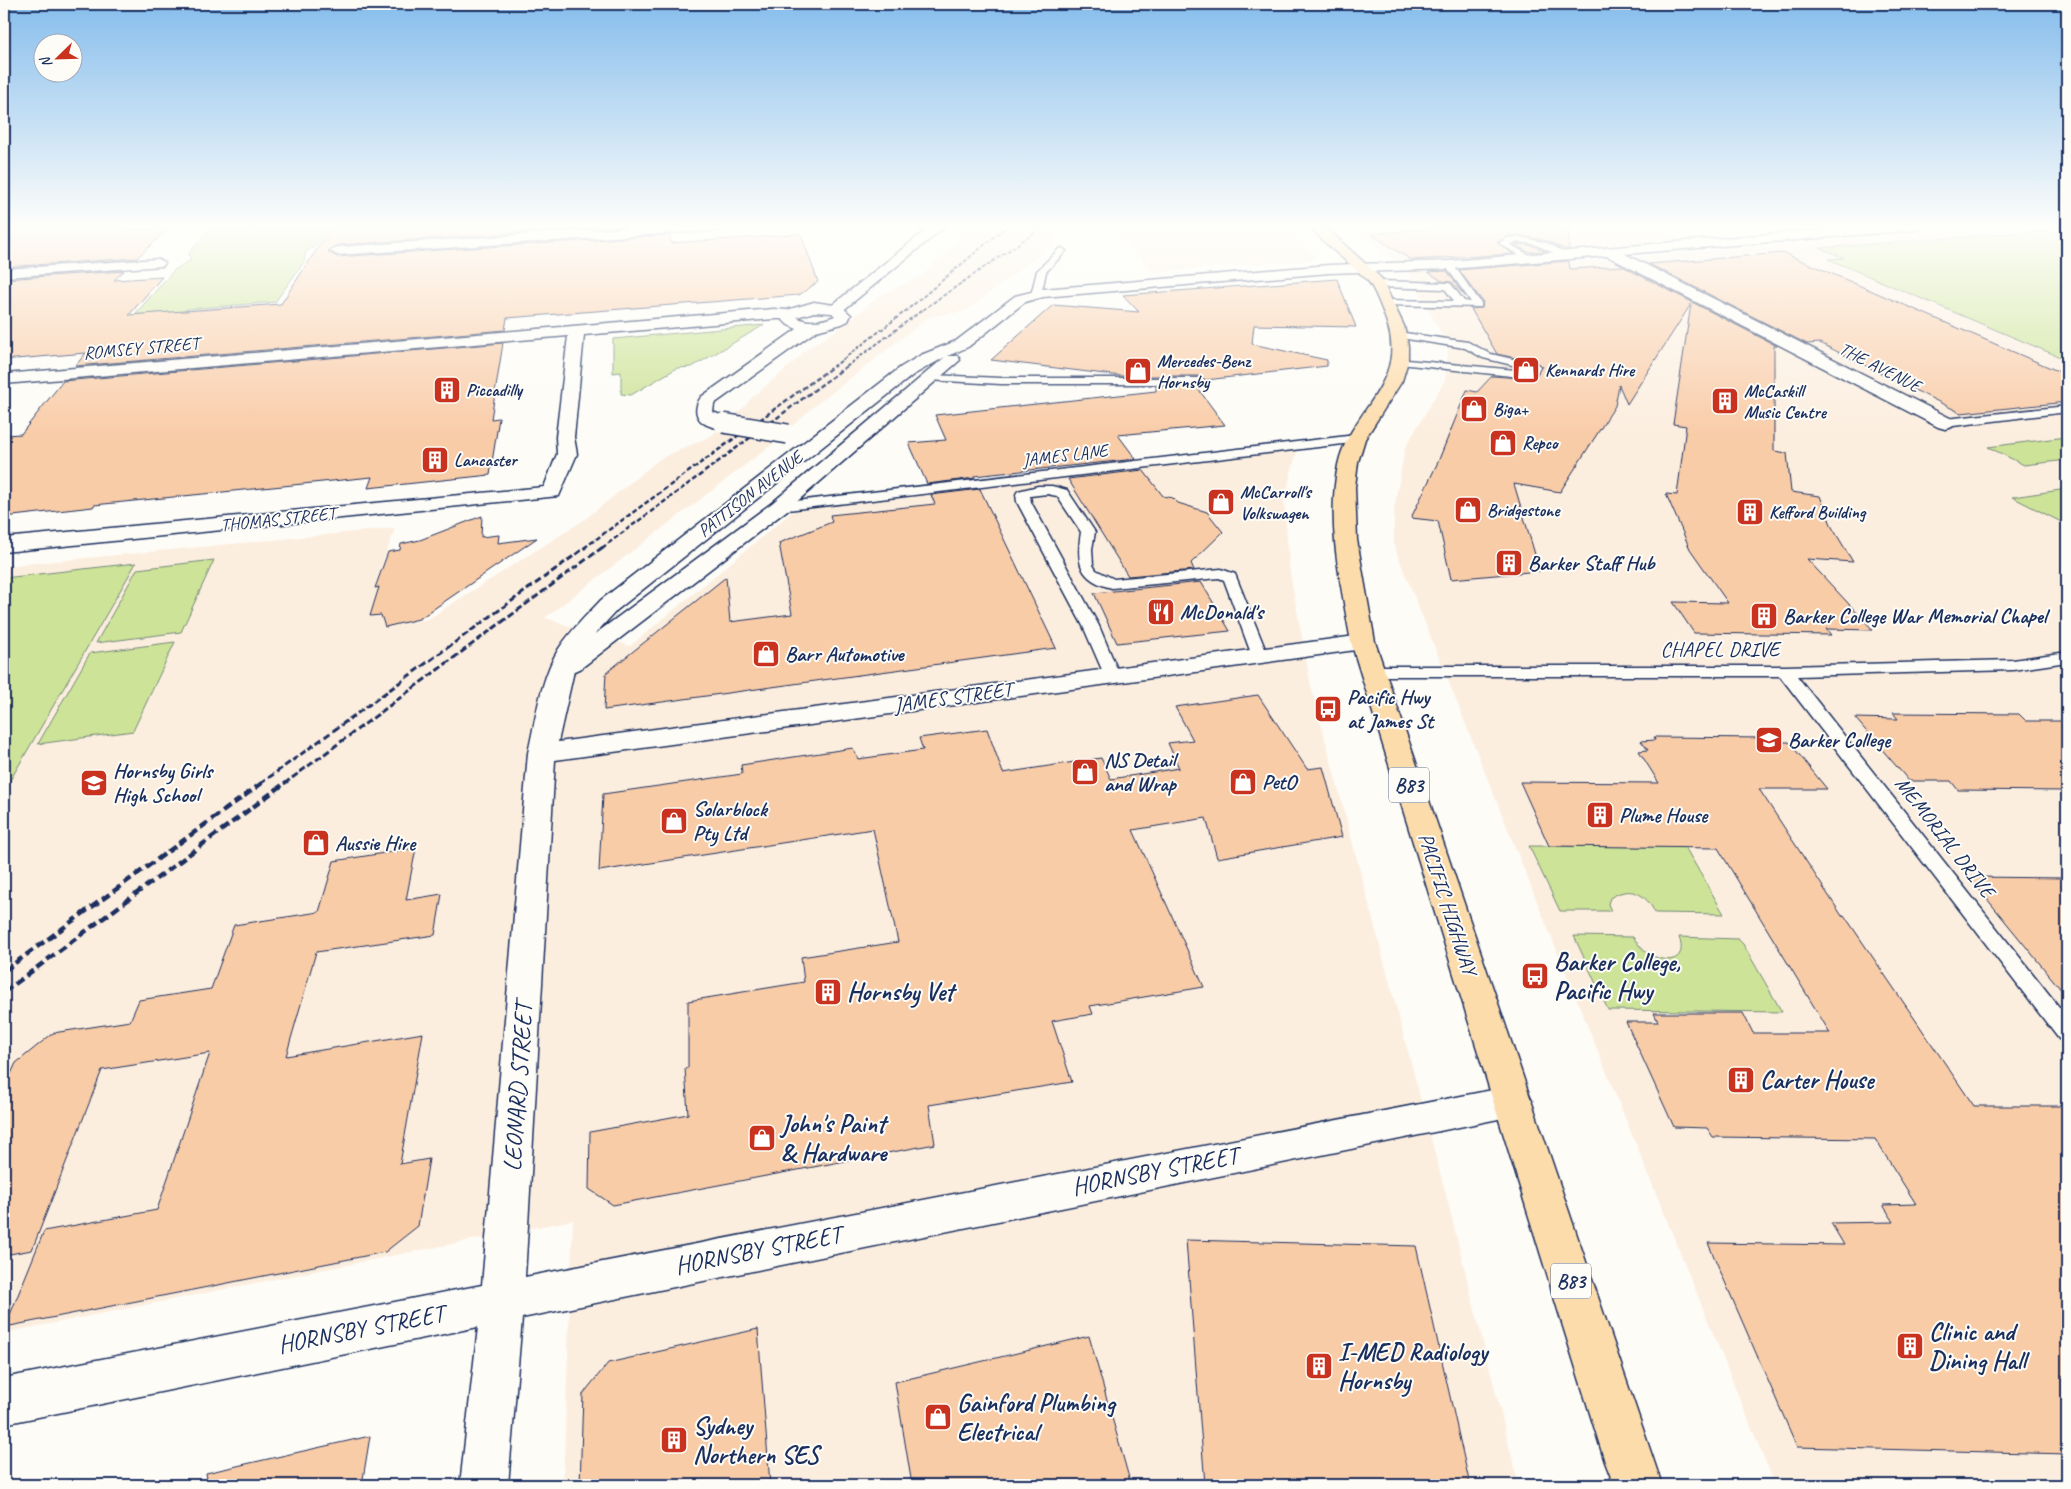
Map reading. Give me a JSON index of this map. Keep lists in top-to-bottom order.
{
  "streets": {
    "main road": ["B83", "PACIFIC HIGHWAY"],
    "street": [
      "ROMSEY STREET",
      "THE AVENUE",
      "PATTISON AVENUE",
      "THOMAS STREET",
      "JAMES STREET",
      "LEONARD STREET",
      "HORNSBY STREET"
    ],
    "lane": ["JAMES LANE", "CHAPEL DRIVE", "MEMORIAL DRIVE"]
  },
  "crossings": [
    ["ROMSEY STREET", "THOMAS STREET"],
    ["JAMES LANE", "PATTISON AVENUE"],
    ["JAMES LANE", "PACIFIC HIGHWAY"],
    ["PATTISON AVENUE", "LEONARD STREET"],
    ["CHAPEL DRIVE", "JAMES STREET"],
    ["CHAPEL DRIVE", "MEMORIAL DRIVE"],
    ["CHAPEL DRIVE", "PACIFIC HIGHWAY"],
    ["JAMES STREET", "PACIFIC HIGHWAY"],
    ["JAMES STREET", "LEONARD STREET"],
    ["PACIFIC HIGHWAY", "HORNSBY STREET"],
    ["LEONARD STREET", "HORNSBY STREET"]
  ],
  "places": {
    "shop": [
      "Kennards Hire",
      "Mercedes-Benz Hornsby",
      "Biga+",
      "Repco",
      "McCarroll's Volkswagen",
      "Bridgestone",
      "Barr Automotive",
      "NS Detail and Wrap",
      "PetO",
      "Solarblock Pty Ltd",
      "Aussie Hire",
      "John's Paint & Hardware",
      "Gainford Plumbing Electrical"
    ],
    "building": [
      "Piccadilly",
      "McCaskill Music Centre",
      "Lancaster",
      "Kefford Building",
      "Barker Staff Hub",
      "Barker College War Memorial Chapel",
      "Plume House",
      "Hornsby Vet",
      "Carter House",
      "Clinic and Dining Hall",
      "I-MED Radiology Hornsby",
      "Sydney Northern SES"
    ],
    "restaurant": ["McDonald's"],
    "bus stop": ["Pacific Hwy at James St", "Barker College, Pacific Hwy"],
    "school or university": ["Barker College", "Hornsby Girls High School"]
  },
  "north": "bottom left"
}
